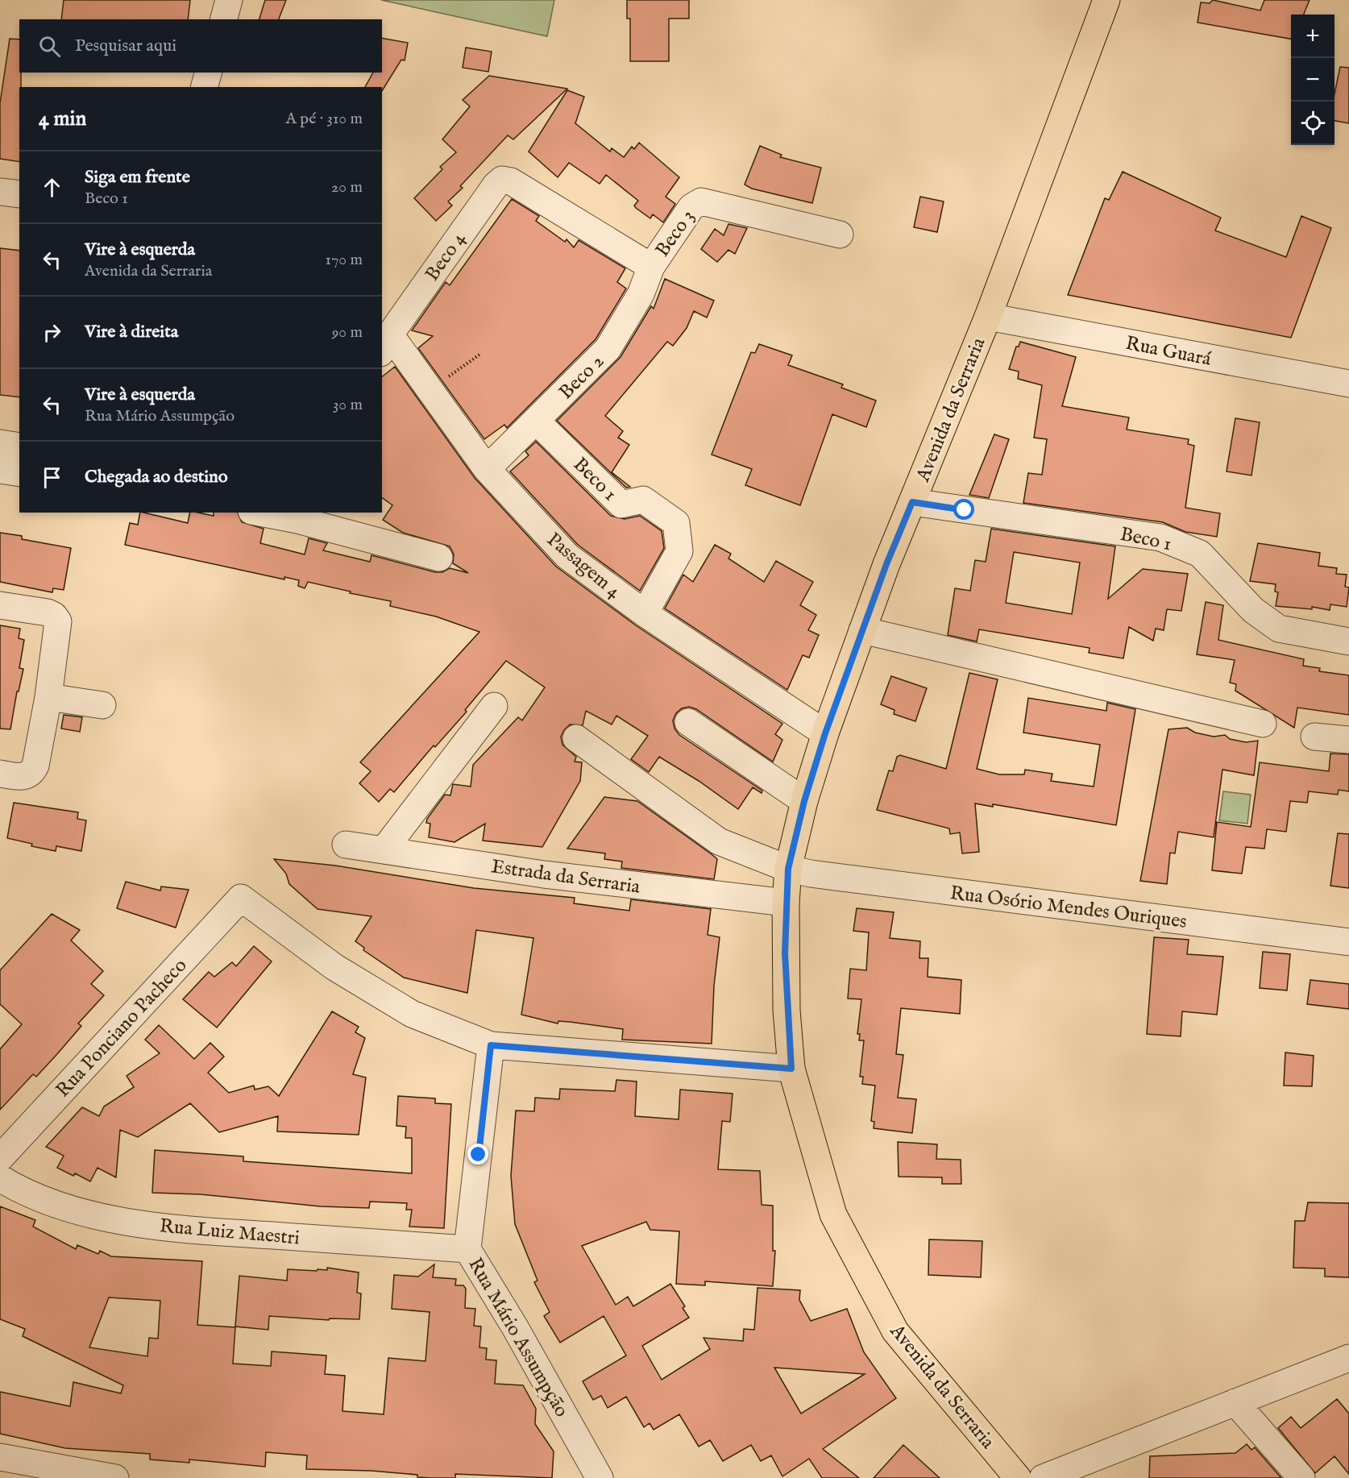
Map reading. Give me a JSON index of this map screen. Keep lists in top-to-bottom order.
{
  "streets": {
    "main road": ["Avenida da Serraria"],
    "street": [
      "Beco 3",
      "Beco 4",
      "Rua Guará",
      "Beco 2",
      "Beco 1",
      "Passagem 4",
      "Estrada da Serraria",
      "Rua Osório Mendes Ouriques",
      "Rua Ponciano Pacheco",
      "Rua Luiz Maestri",
      "Rua Mário Assumpção"
    ]
  },
  "crossings": [
    ["Beco 3", "Beco 4"],
    ["Beco 3", "Beco 2"],
    ["Beco 4", "Passagem 4"],
    ["Rua Guará", "Avenida da Serraria"],
    ["Beco 2", "Beco 1"],
    ["Beco 2", "Passagem 4"],
    ["Avenida da Serraria", "Beco 1"],
    ["Avenida da Serraria", "Passagem 4"],
    ["Avenida da Serraria", "Estrada da Serraria"],
    ["Avenida da Serraria", "Rua Osório Mendes Ouriques"],
    ["Beco 1", "Passagem 4"],
    ["Rua Ponciano Pacheco", "Rua Mário Assumpção"],
    ["Rua Luiz Maestri", "Rua Mário Assumpção"]
  ],
  "page": {
    "map_buttons": ["+", "−"],
    "search": "Pesquisar aqui",
    "heading": ["4 min", "A pé · 310 m"],
    "list": [
      ["Siga em frente", "Beco 1", "20 m"],
      ["Vire à esquerda", "Avenida da Serraria", "170 m"],
      ["Vire à direita", "90 m"],
      ["Vire à esquerda", "Rua Mário Assumpção", "30 m"],
      "Chegada ao destino"
    ]
  }
}
